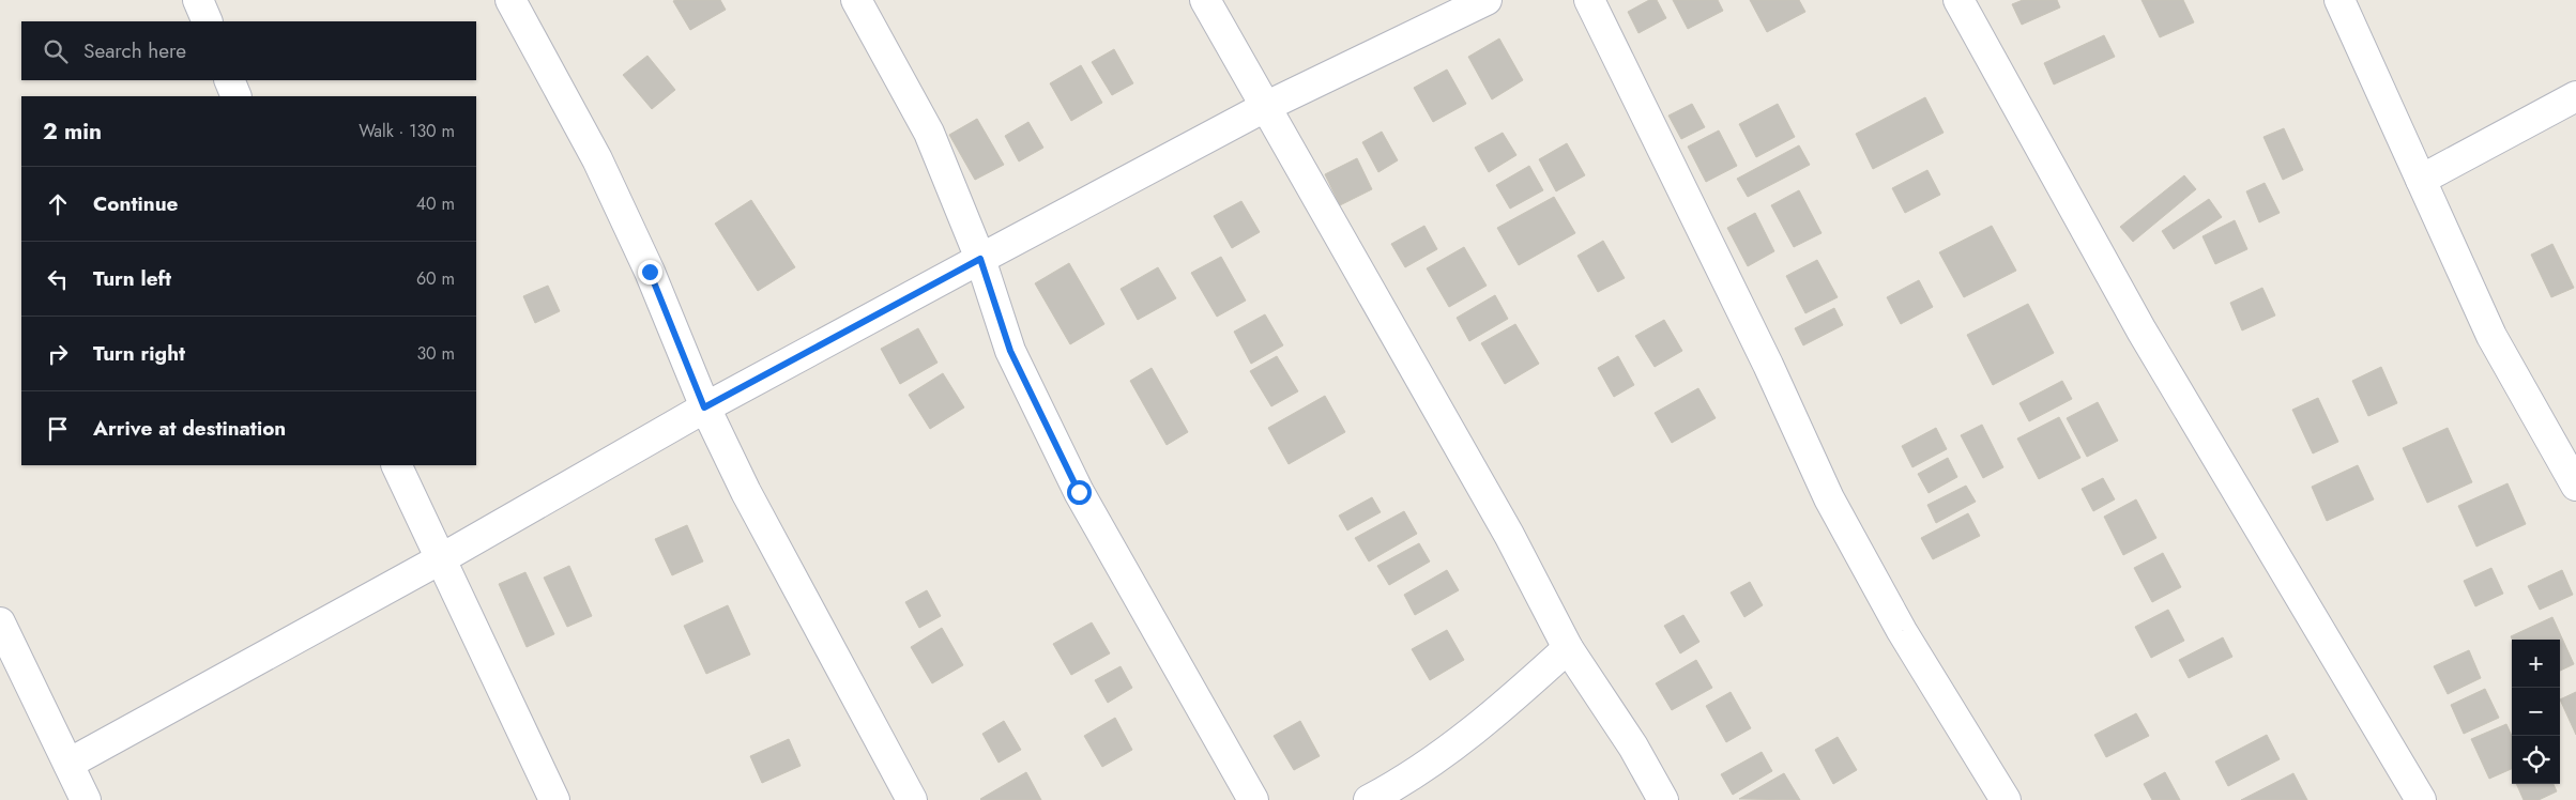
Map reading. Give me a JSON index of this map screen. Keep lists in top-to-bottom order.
{
  "page": {
    "search": "Search here",
    "heading": ["2 min", "Walk · 130 m"],
    "list": [
      ["Continue", "40 m"],
      ["Turn left", "60 m"],
      ["Turn right", "30 m"],
      "Arrive at destination"
    ],
    "map_buttons": ["+", "−"]
  }
}
